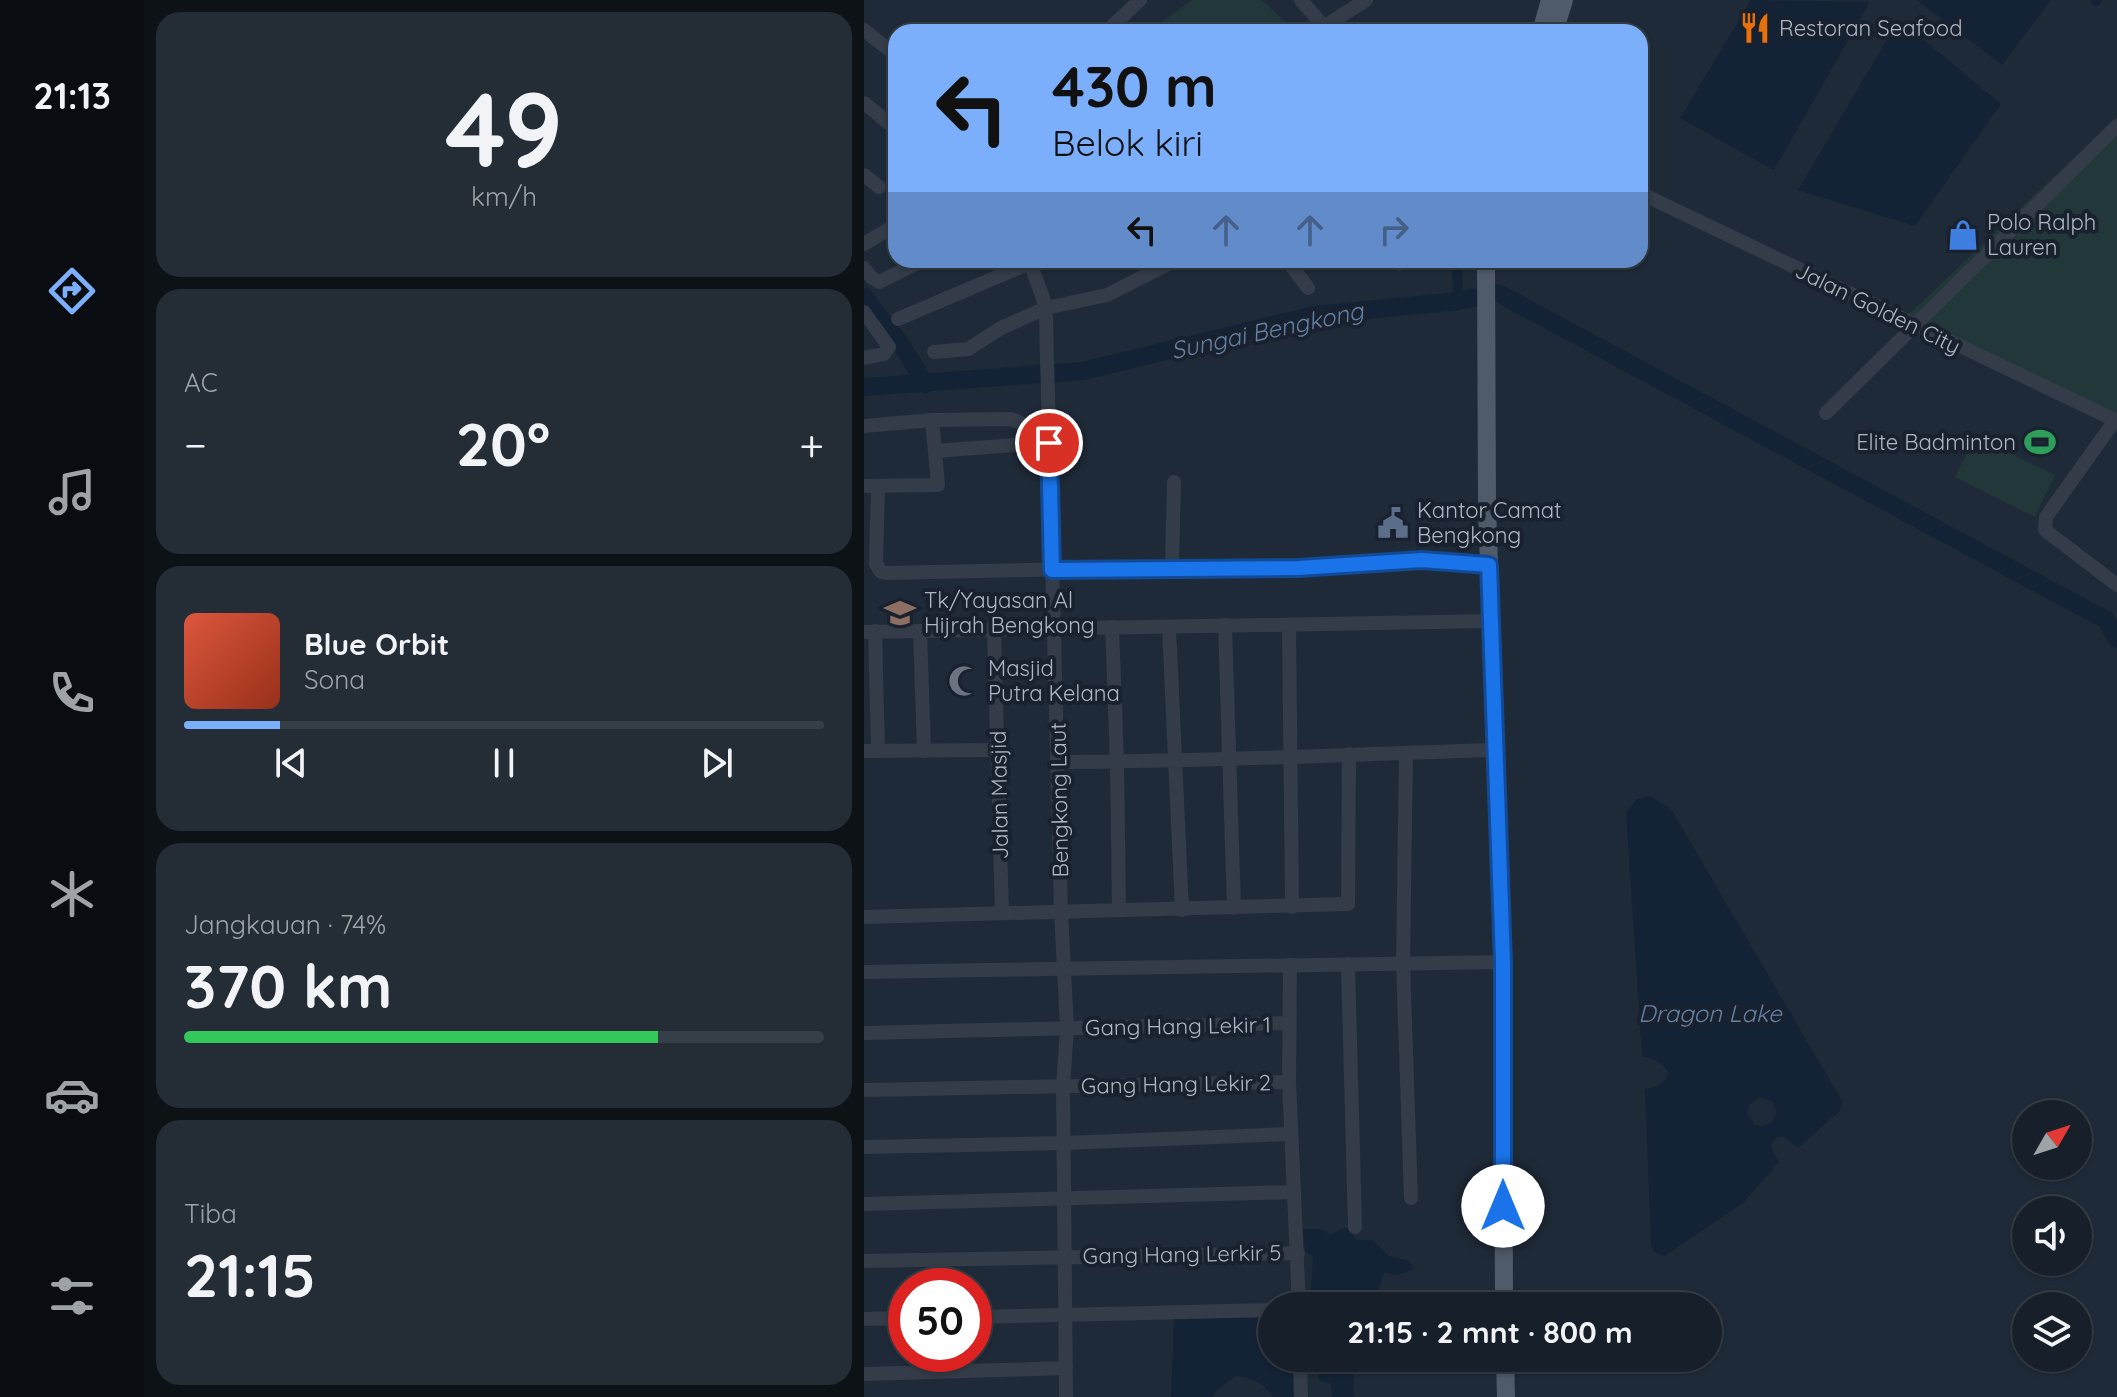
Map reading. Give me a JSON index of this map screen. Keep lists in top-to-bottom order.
{
  "streets": {
    "street": [
      "Jalan Golden City",
      "Jalan Masjid",
      "Bengkong Laut",
      "Gang Hang Lekir 1",
      "Gang Hang Lekir 2",
      "Gang Hang Lerkir 5"
    ]
  },
  "crossings": [
    ["Bengkong Laut", "Gang Hang Lekir 1"],
    ["Bengkong Laut", "Gang Hang Lekir 2"],
    ["Bengkong Laut", "Gang Hang Lerkir 5"]
  ],
  "water": ["Sungai Bengkong", "Dragon Lake"],
  "places": {
    "restaurant": ["Restoran Seafood"],
    "shop": ["Polo Ralph Lauren"],
    "sports": ["Elite Badminton"],
    "public building": ["Kantor Camat Bengkong"],
    "school or university": ["Tk/Yayasan Al Hijrah Bengkong"],
    "mosque": ["Masjid Putra Kelana"]
  },
  "north": "top right",
  "page": {
    "tabs": "21:13",
    "tile": [
      ["49", "km/h"],
      "AC",
      ["Jangkauan · 74%", "370 km"],
      ["Tiba", "21:15"]
    ],
    "turn": ["430 m", "Belok kiri"],
    "heat": ["−", "20°", "+"],
    "song": ["Blue Orbit", "Sona"],
    "limit": "50",
    "trip": "21:15 · 2 mnt · 800 m"
  }
}
